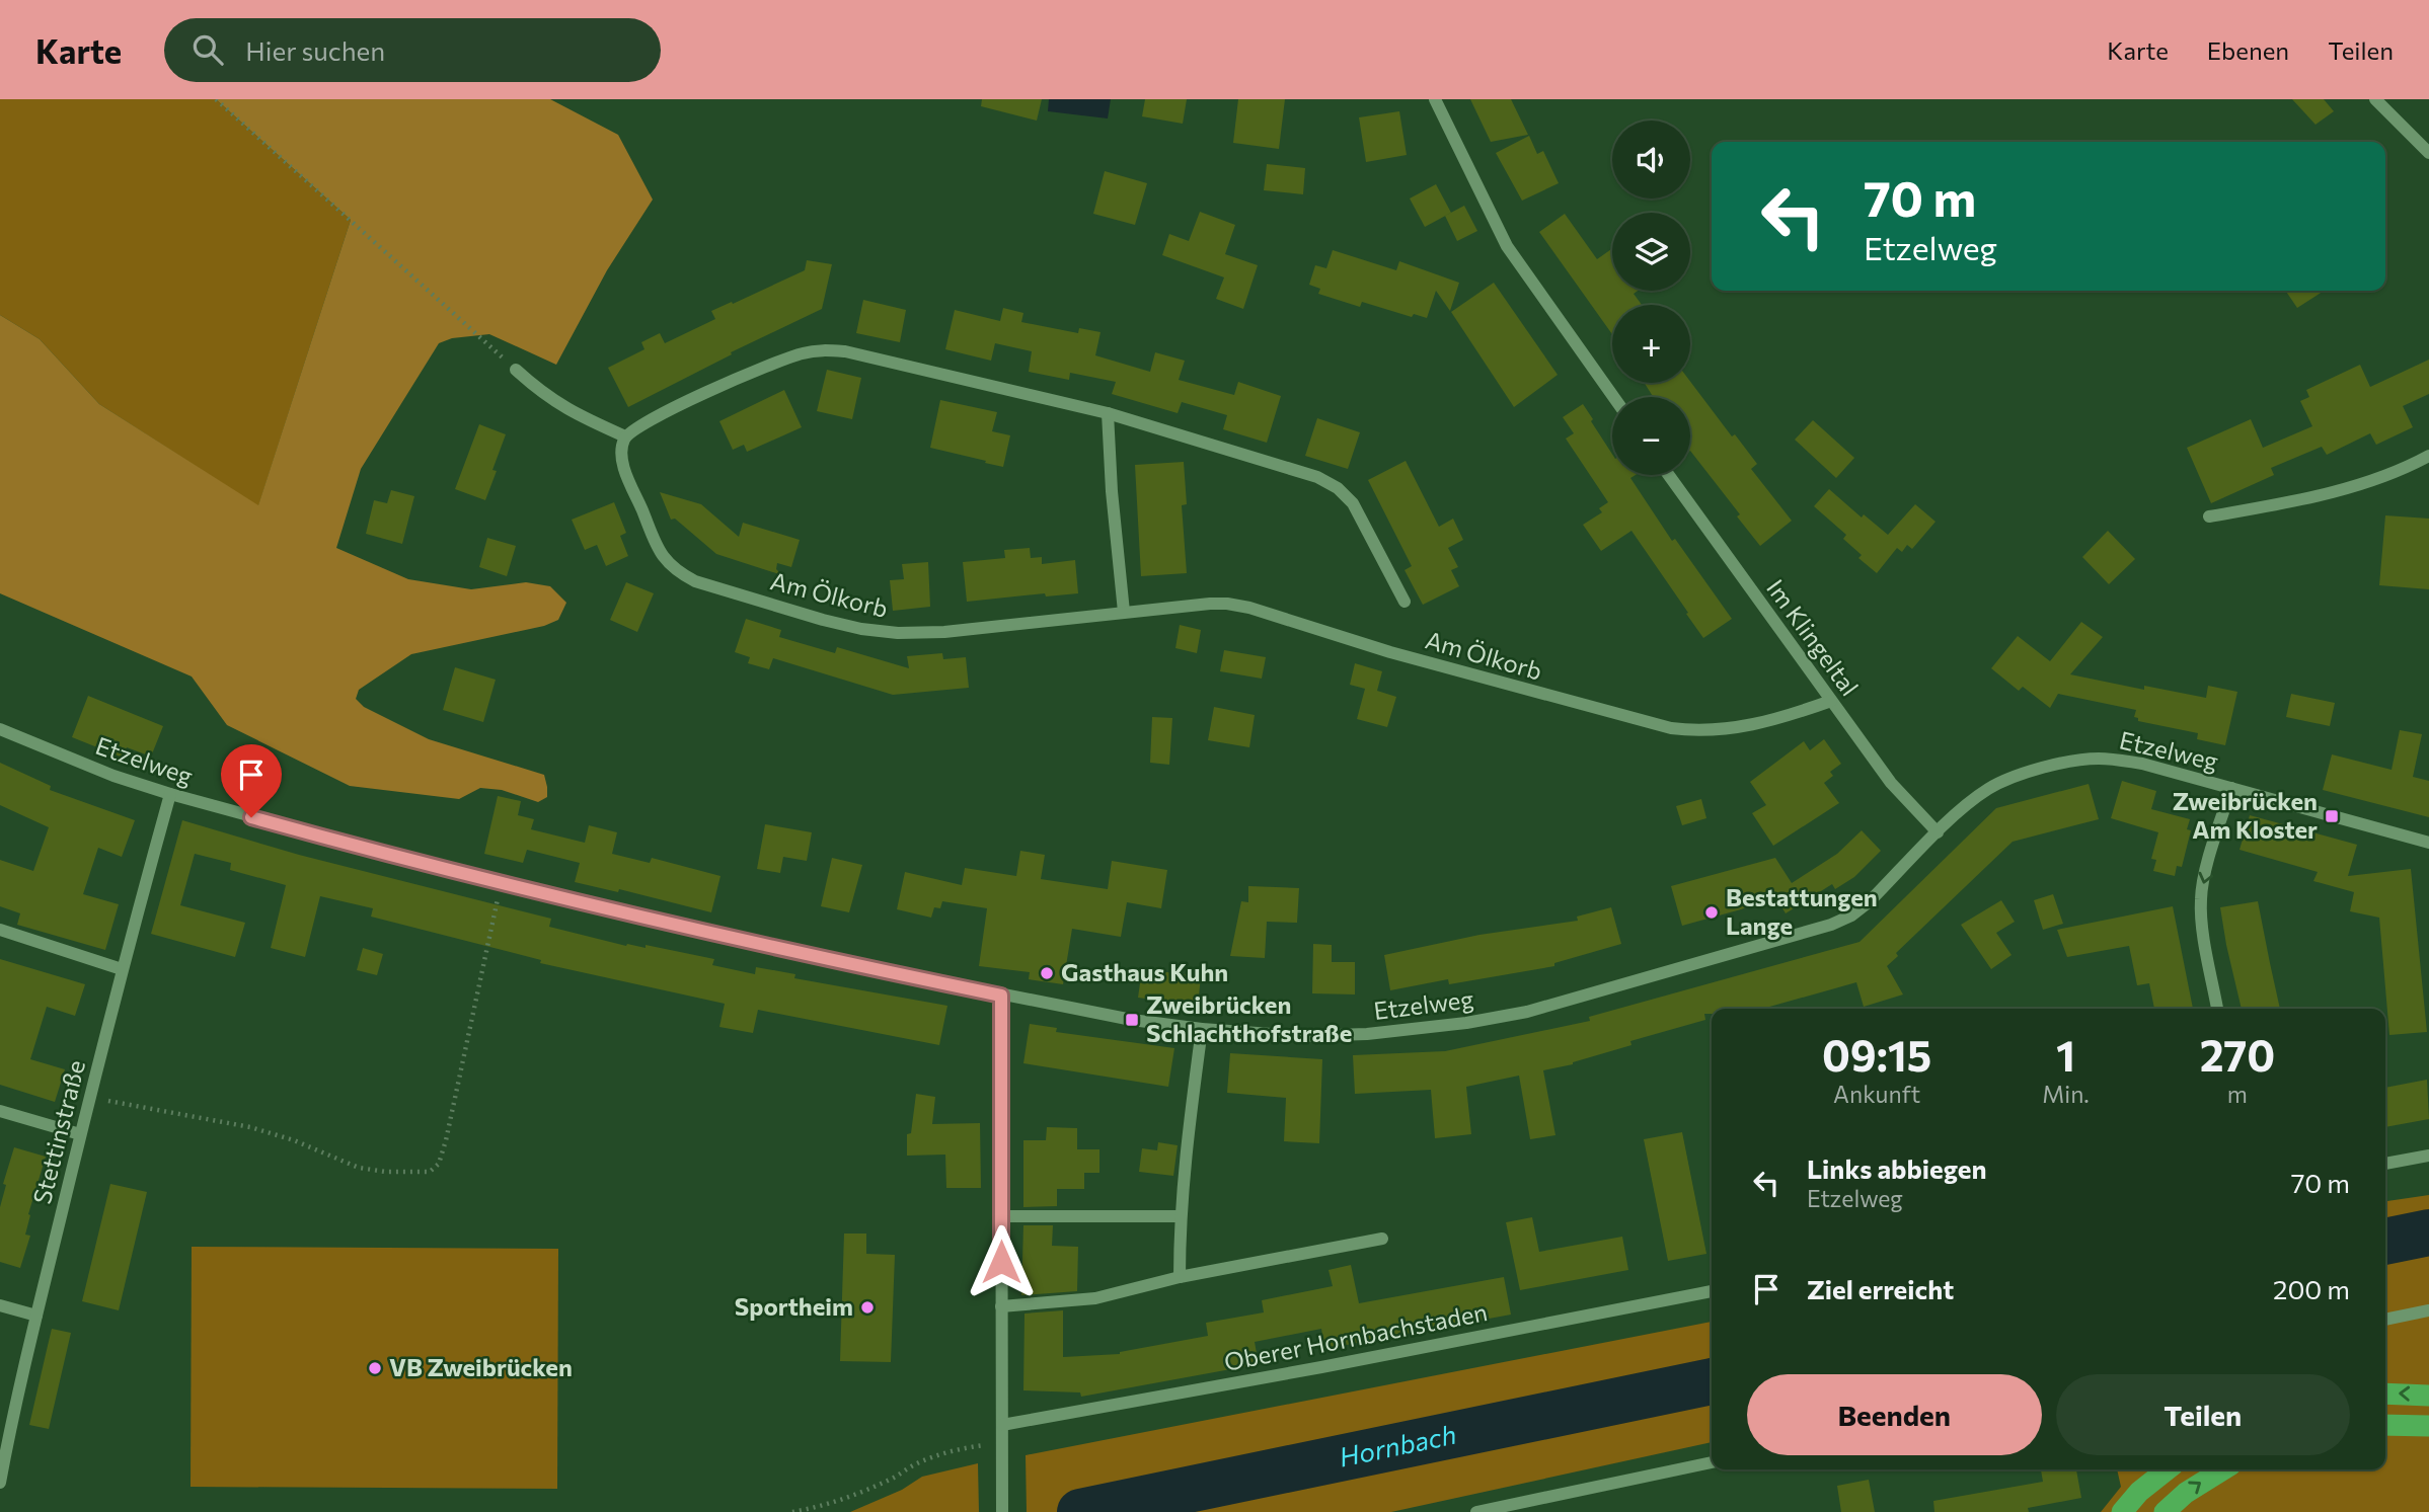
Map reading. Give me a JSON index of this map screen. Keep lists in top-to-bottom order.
{
  "streets": {
    "street": [
      "Am Ölkorb",
      "Im Klingeltal",
      "Etzelweg",
      "Stettinstraße",
      "Oberer Hornbachstaden"
    ]
  },
  "crossings": [
    ["Am Ölkorb", "Im Klingeltal"],
    ["Im Klingeltal", "Etzelweg"],
    ["Etzelweg", "Stettinstraße"]
  ],
  "water": ["Hornbach"],
  "places": {
    "transit": ["Zweibrücken Am Kloster", "Zweibrücken Schlachthofstraße"],
    "other": [
      "Bestattungen Lange",
      "Gasthaus Kuhn",
      "Sportheim",
      "VB Zweibrücken"
    ]
  },
  "page": {
    "header": "Karte",
    "search": "Hier suchen",
    "nav": ["Karte", "Ebenen", "Teilen"],
    "map_buttons": ["+", "−"],
    "turn": ["70 m", "Etzelweg"],
    "eta": [
      "09:15",
      "Ankunft",
      "1",
      "Min.",
      "270",
      "m"
    ],
    "list": [
      {
        "name": "Links abbiegen",
        "note": "Etzelweg",
        "value": "70 m"
      },
      {
        "name": "Ziel erreicht",
        "value": "200 m"
      }
    ],
    "buttons": ["Beenden", "Teilen"]
  }
}
